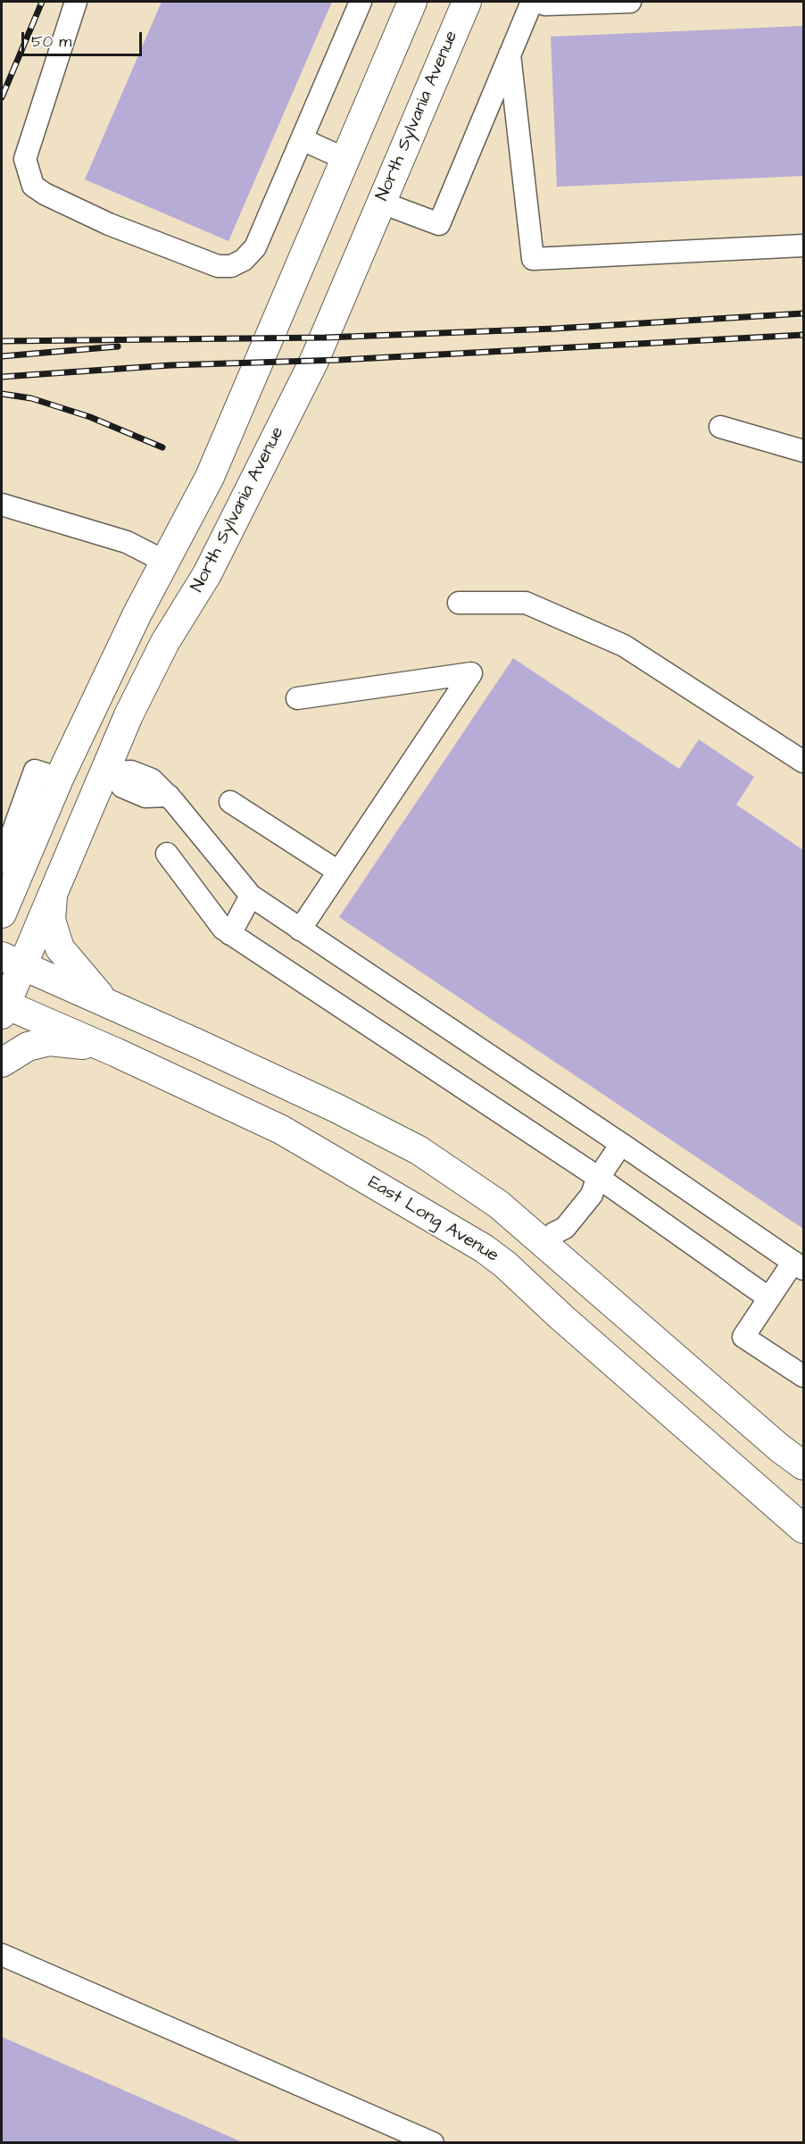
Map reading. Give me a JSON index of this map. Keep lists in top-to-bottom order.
{
  "streets": {
    "main road": ["North Sylvania Avenue", "East Long Avenue"]
  },
  "crossings": [
    ["North Sylvania Avenue", "East Long Avenue"]
  ],
  "scale_bar": "50 m"
}
